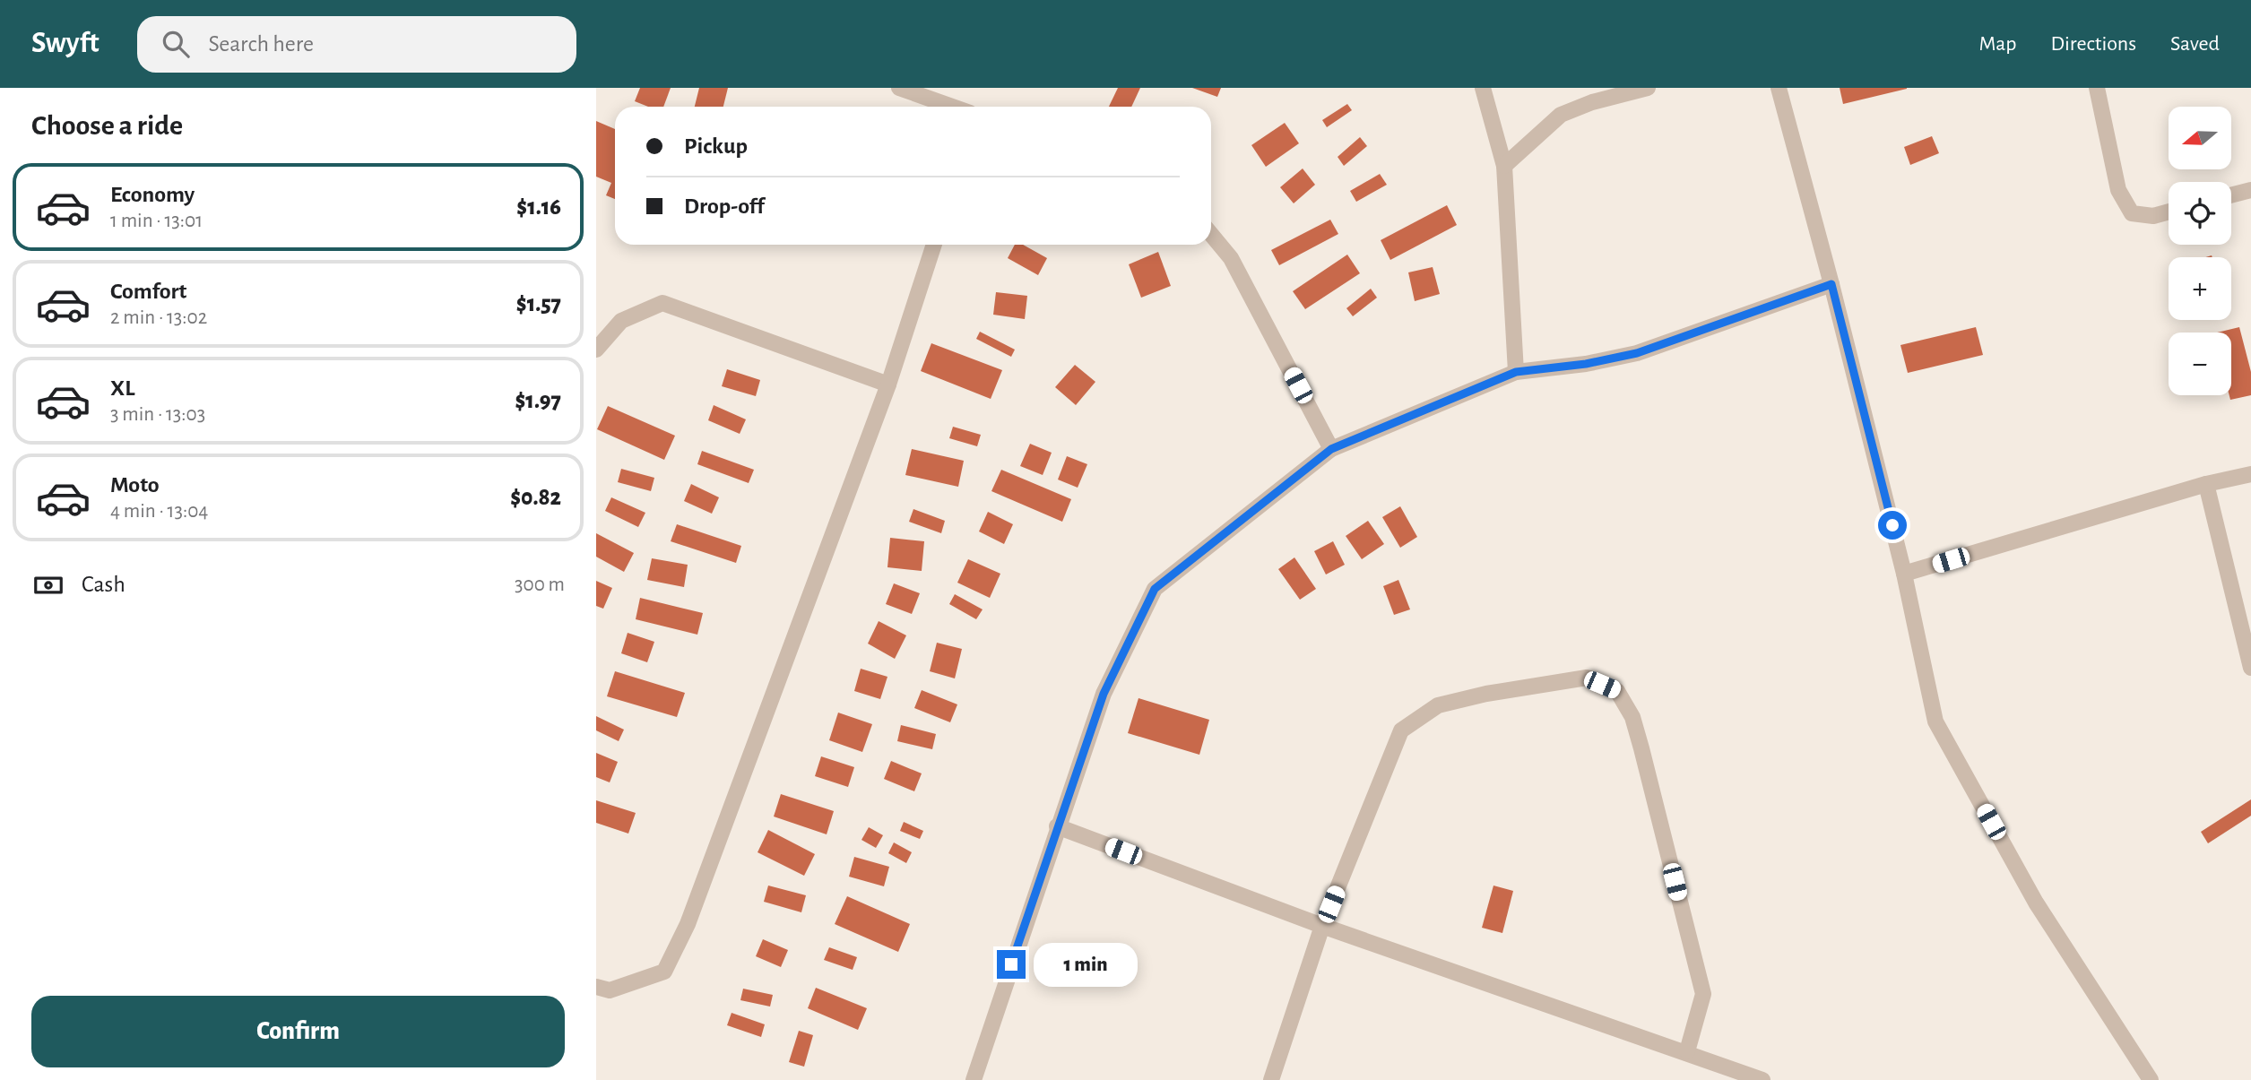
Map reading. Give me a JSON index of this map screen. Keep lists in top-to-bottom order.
{
  "north": "left",
  "page": {
    "header": "Swyft",
    "search": "Search here",
    "nav": ["Map", "Directions", "Saved"],
    "heading": "Choose a ride",
    "map_buttons": ["+", "−"],
    "banner": ["Pickup", "Drop-off"],
    "list": [
      {
        "name": "Economy",
        "note": "1 min · 13:01",
        "value": "$1.16"
      },
      {
        "name": "Comfort",
        "note": "2 min · 13:02",
        "value": "$1.57"
      },
      {
        "name": "XL",
        "note": "3 min · 13:03",
        "value": "$1.97"
      },
      {
        "name": "Moto",
        "note": "4 min · 13:04",
        "value": "$0.82"
      }
    ],
    "pay": ["Cash", "300 m"],
    "bubble": "1 min",
    "buttons": "Confirm"
  }
}
